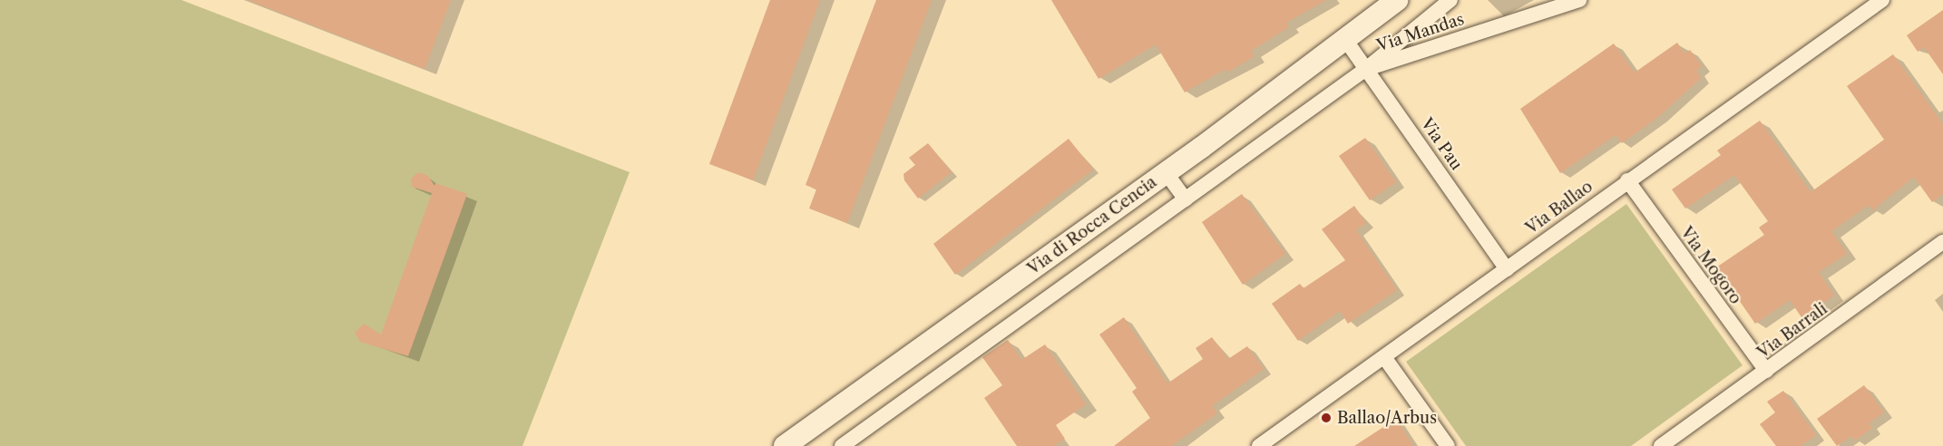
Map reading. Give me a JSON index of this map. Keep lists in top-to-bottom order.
{
  "streets": {
    "main road": ["Via di Rocca Cencia"],
    "street": [
      "Via Mandas",
      "Via Pau",
      "Via Ballao",
      "Via Mogoro",
      "Via Barrali"
    ]
  },
  "crossings": [
    ["Via Mandas", "Via Pau"],
    ["Via Mandas", "Via di Rocca Cencia"],
    ["Via Pau", "Via Ballao"],
    ["Via Pau", "Via di Rocca Cencia"],
    ["Via Ballao", "Via Mogoro"],
    ["Via Mogoro", "Via Barrali"]
  ],
  "places": ["Ballao/Arbus"]
}
